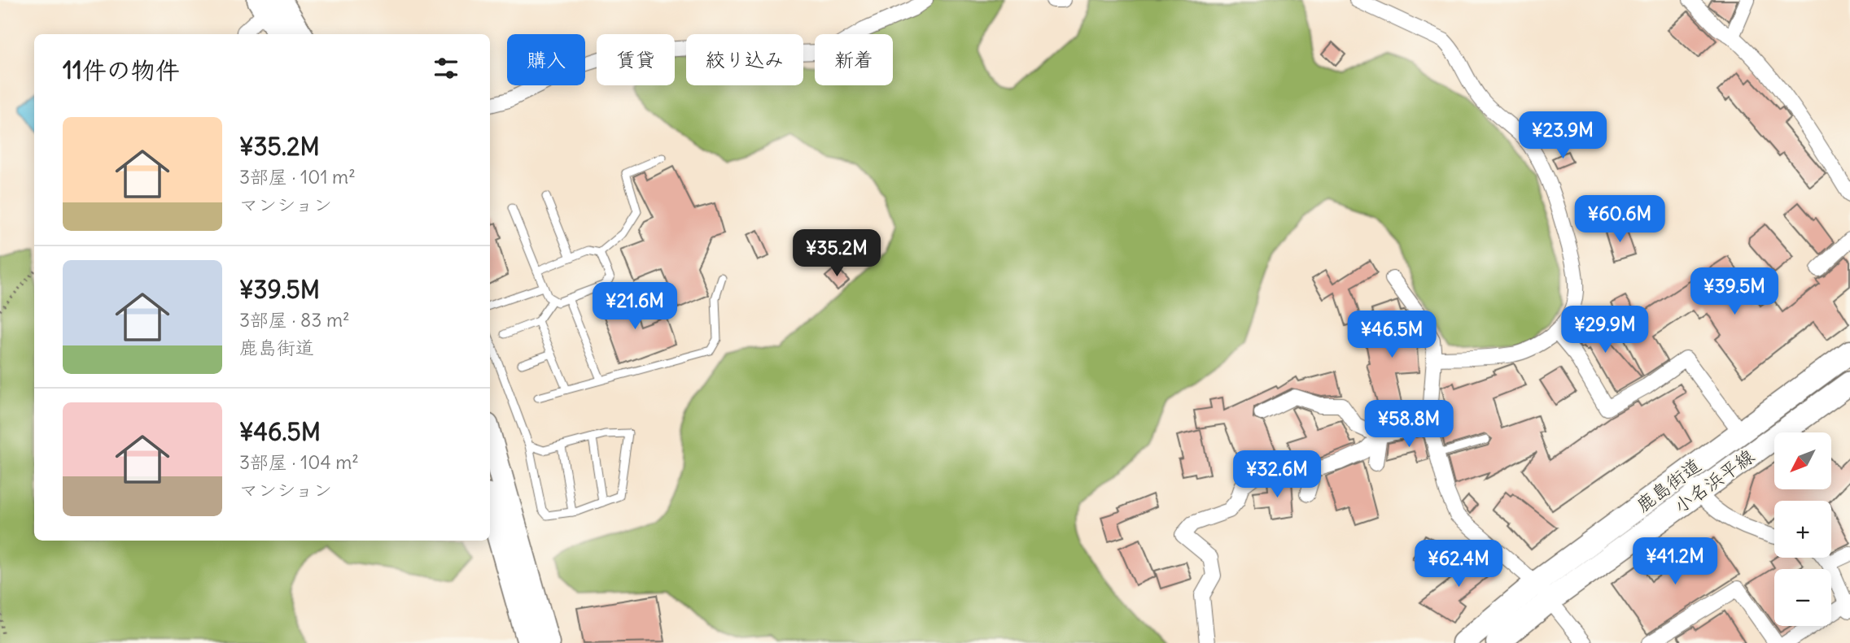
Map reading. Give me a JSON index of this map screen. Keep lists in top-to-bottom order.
{
  "streets": {
    "main road": ["小名浜平線", "鹿島街道"]
  },
  "north": "bottom left",
  "page": {
    "chip": [
      "購入",
      "賃貸",
      "絞り込み",
      "新着"
    ],
    "heading": "11件の物件",
    "list": [
      {
        "name": "¥35.2M",
        "note": "3部屋 · 101 m² · マンション"
      },
      {
        "name": "¥39.5M",
        "note": "3部屋 · 83 m² · 鹿島街道"
      },
      {
        "name": "¥46.5M",
        "note": "3部屋 · 104 m² · マンション"
      }
    ],
    "price": [
      "¥23.9M",
      "¥60.6M",
      "¥35.2M",
      "¥39.5M",
      "¥21.6M",
      "¥29.9M",
      "¥46.5M",
      "¥58.8M",
      "¥32.6M",
      "¥41.2M",
      "¥62.4M"
    ],
    "map_buttons": ["+", "−"]
  }
}
